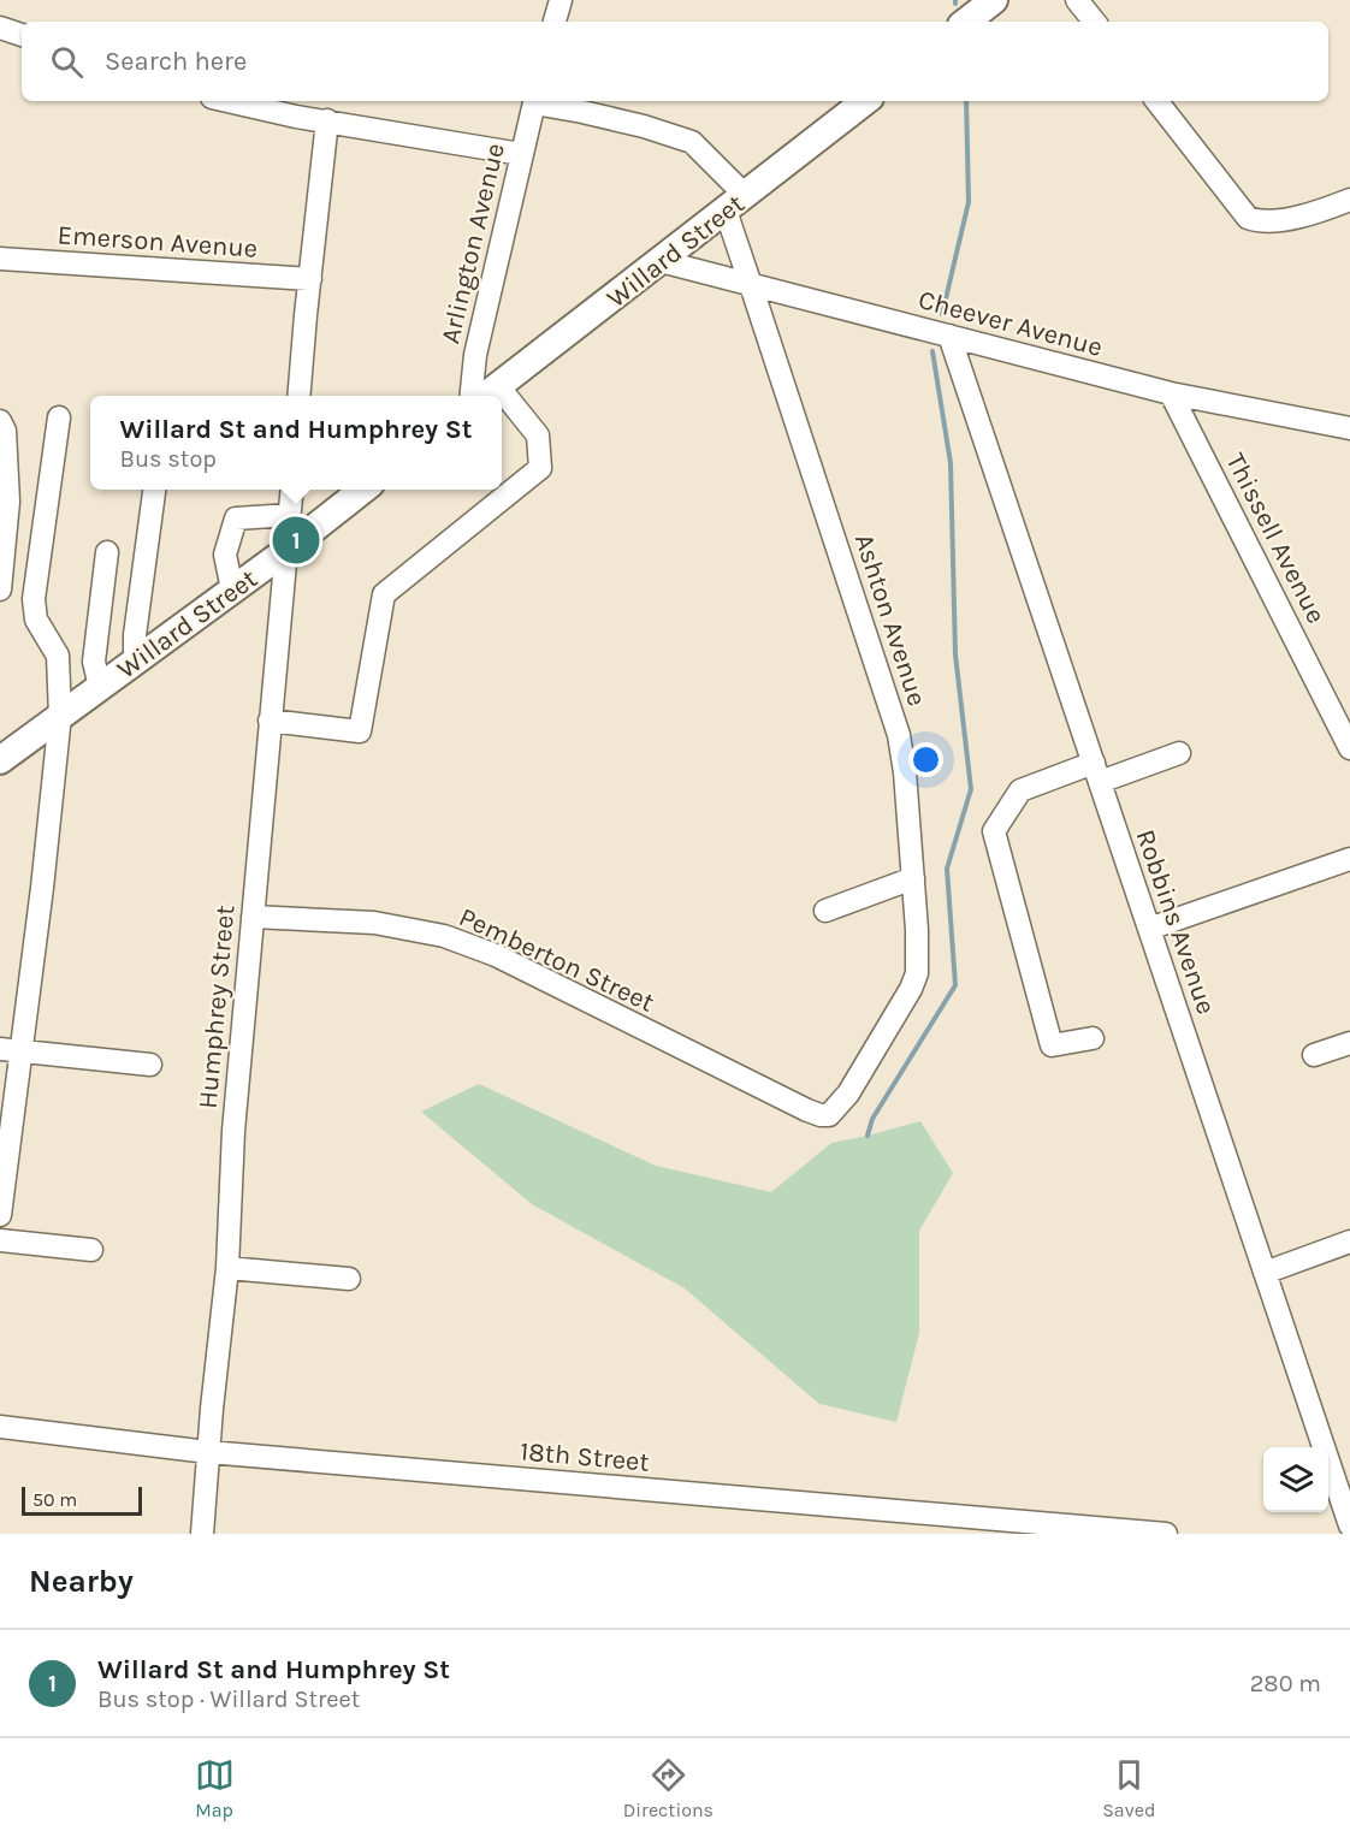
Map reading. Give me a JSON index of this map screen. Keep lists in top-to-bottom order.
{
  "streets": {
    "main road": ["Willard Street"],
    "street": [
      "Emerson Avenue",
      "Arlington Avenue",
      "Cheever Avenue",
      "Thissell Avenue",
      "Ashton Avenue",
      "Robbins Avenue",
      "Pemberton Street",
      "Humphrey Street",
      "18th Street"
    ]
  },
  "crossings": [
    ["Willard Street", "Cheever Avenue"],
    ["Willard Street", "Ashton Avenue"],
    ["Willard Street", "Humphrey Street"],
    ["Cheever Avenue", "Thissell Avenue"],
    ["Cheever Avenue", "Ashton Avenue"],
    ["Cheever Avenue", "Robbins Avenue"],
    ["Ashton Avenue", "Pemberton Street"],
    ["Pemberton Street", "Humphrey Street"],
    ["Humphrey Street", "18th Street"]
  ],
  "scale_bar": "50 m",
  "page": {
    "search": "Search here",
    "popup": ["Willard St and Humphrey St", "Bus stop"],
    "pins": "1",
    "scale": "50 m",
    "heading": "Nearby",
    "list": [
      {
        "mark": "1",
        "name": "Willard St and Humphrey St",
        "note": "Bus stop · Willard Street",
        "value": "280 m"
      }
    ],
    "nav": ["Map", "Directions", "Saved"]
  }
}
